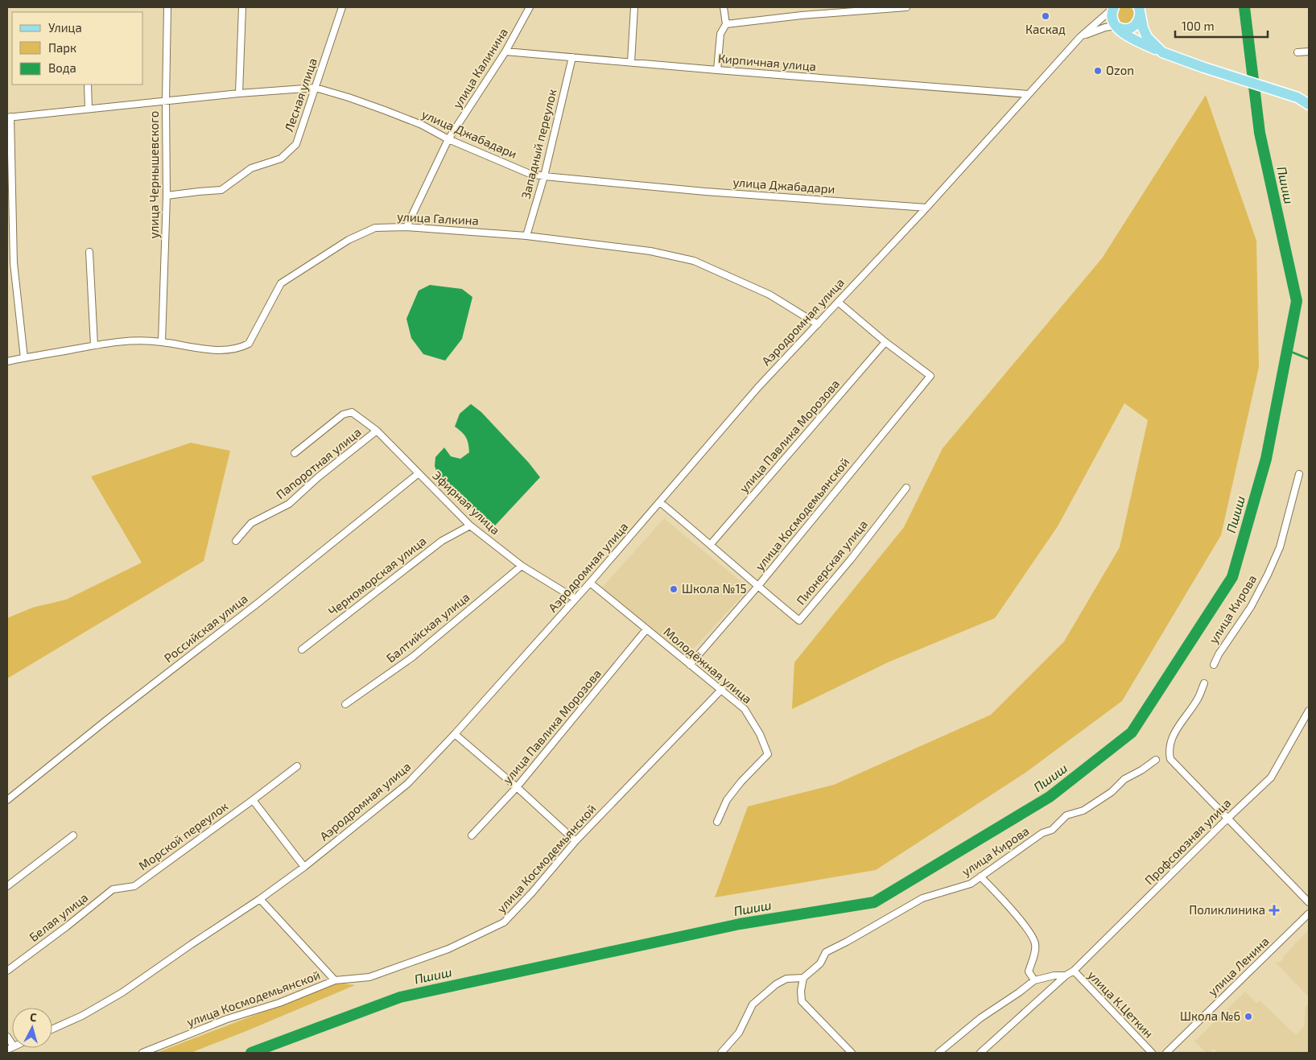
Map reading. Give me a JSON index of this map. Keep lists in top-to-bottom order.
{
  "streets": {
    "street": [
      "Кирпичная улица",
      "улица Калинина",
      "Лесная улица",
      "улица Джабадари",
      "Западный переулок",
      "улица Чернышевского",
      "улица Галкина",
      "Аэродромная улица",
      "улица Павлика Морозова",
      "Папоротная улица",
      "Эфирная улица",
      "улица Космодемьянской",
      "Пионерская улица",
      "Черноморская улица",
      "улица Кирова",
      "Балтийская улица",
      "Российская улица",
      "Молодёжная улица",
      "Морской переулок",
      "Профсоюзная улица",
      "Белая улица",
      "улица Ленина",
      "улица К.Цеткин"
    ]
  },
  "crossings": [
    ["Кирпичная улица", "улица Калинина"],
    ["Кирпичная улица", "Западный переулок"],
    ["Кирпичная улица", "Аэродромная улица"],
    ["улица Калинина", "улица Джабадари"],
    ["улица Калинина", "улица Галкина"],
    ["Лесная улица", "улица Джабадари"],
    ["Лесная улица", "улица Чернышевского"],
    ["улица Джабадари", "Западный переулок"],
    ["улица Джабадари", "улица Чернышевского"],
    ["улица Джабадари", "Аэродромная улица"],
    ["Западный переулок", "улица Галкина"],
    ["улица Чернышевского", "улица Галкина"],
    ["улица Галкина", "Аэродромная улица"],
    ["Аэродромная улица", "Эфирная улица"],
    ["Аэродромная улица", "Пионерская улица"],
    ["Аэродромная улица", "Молодёжная улица"],
    ["улица Павлика Морозова", "улица Космодемьянской"],
    ["улица Павлика Морозова", "Пионерская улица"],
    ["улица Павлика Морозова", "Молодёжная улица"],
    ["Папоротная улица", "Эфирная улица"],
    ["Эфирная улица", "Черноморская улица"],
    ["Эфирная улица", "Балтийская улица"],
    ["Эфирная улица", "Российская улица"],
    ["улица Космодемьянской", "Пионерская улица"],
    ["улица Космодемьянской", "Молодёжная улица"],
    ["Морской переулок", "Белая улица"],
    ["Профсоюзная улица", "улица К.Цеткин"]
  ],
  "water": ["Пшиш"],
  "places": {
    "other": [
      "Каскад",
      "Ozon",
      "Школа №15",
      "Школа №6"
    ],
    "health": ["Поликлиника"]
  },
  "legend": ["Улица", "Парк", "Вода"],
  "scale_bar": "100 m",
  "north": "top"
}
